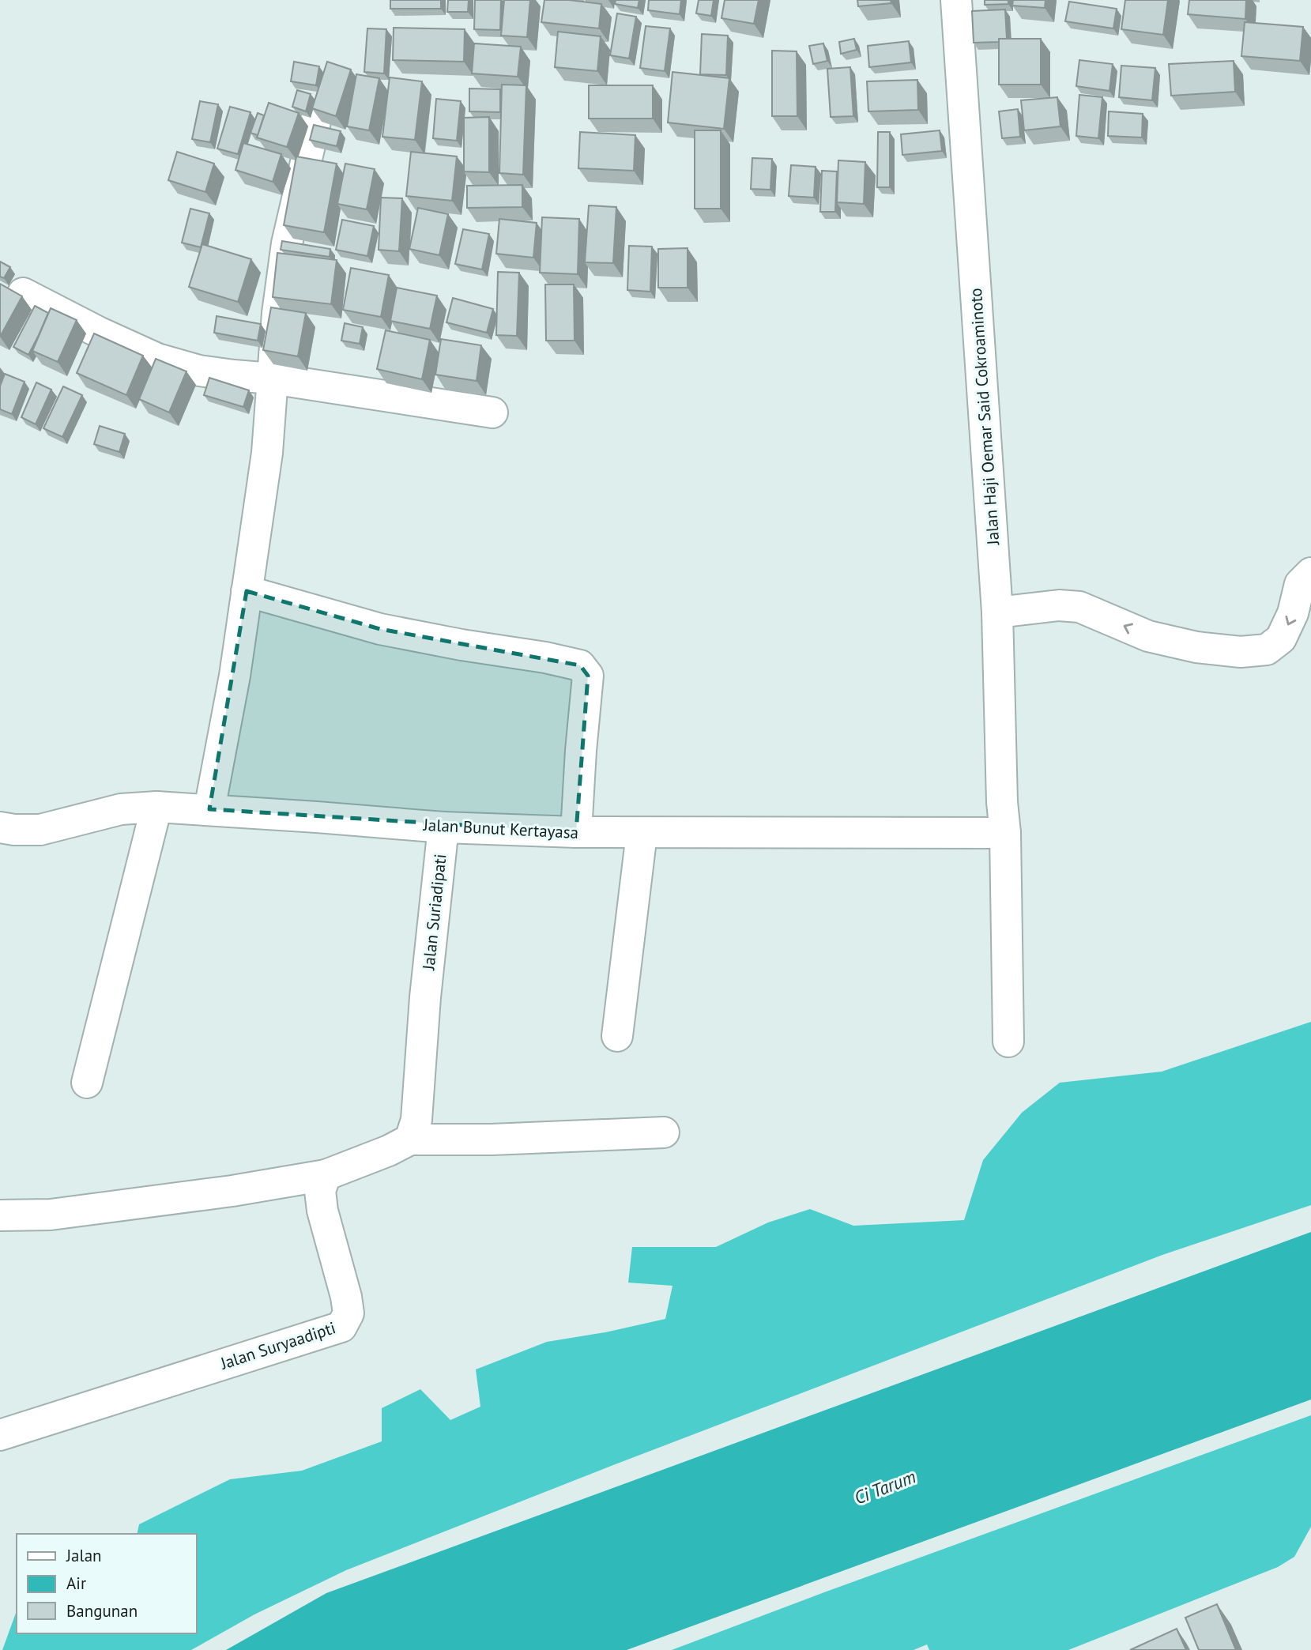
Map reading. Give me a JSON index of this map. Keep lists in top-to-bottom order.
{
  "streets": {
    "street": [
      "Jalan Haji Oemar Said Cokroaminoto",
      "Jalan Bunut Kertayasa",
      "Jalan Suriadipati",
      "Jalan Suryaadipti"
    ]
  },
  "crossings": [
    ["Jalan Haji Oemar Said Cokroaminoto", "Jalan Bunut Kertayasa"],
    ["Jalan Bunut Kertayasa", "Jalan Suriadipati"]
  ],
  "water": ["Ci Tarum"],
  "legend": ["Jalan", "Air", "Bangunan"]
}
